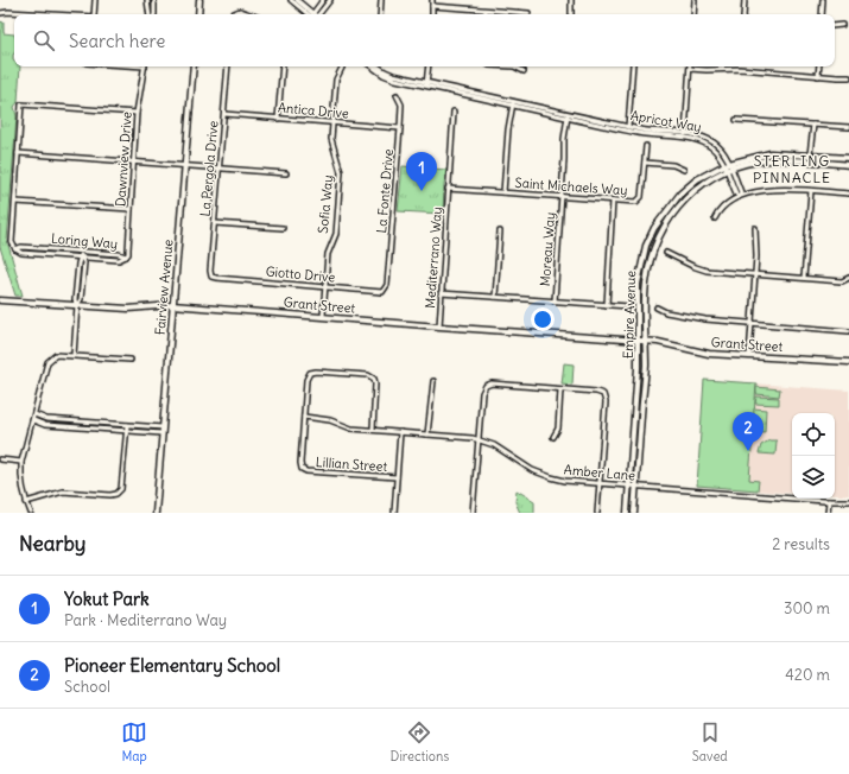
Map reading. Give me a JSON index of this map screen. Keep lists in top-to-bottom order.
{
  "streets": {
    "street": [
      "Antica Drive",
      "Apricot Way",
      "Dawnview Drive",
      "La Pergola Drive",
      "Saint Michaels Way",
      "La Fonte Drive",
      "Sofia Way",
      "Loring Way",
      "Moreau Way",
      "Mediterrano Way",
      "Giotto Drive",
      "Fairview Avenue",
      "Grant Street",
      "Empire Avenue",
      "Lillian Street",
      "Amber Lane"
    ]
  },
  "crossings": [
    ["Antica Drive", "La Pergola Drive"],
    ["Antica Drive", "La Fonte Drive"],
    ["Antica Drive", "Sofia Way"],
    ["Apricot Way", "Moreau Way"],
    ["Apricot Way", "Empire Avenue"],
    ["Dawnview Drive", "Loring Way"],
    ["La Pergola Drive", "Giotto Drive"],
    ["Saint Michaels Way", "Moreau Way"],
    ["Saint Michaels Way", "Mediterrano Way"],
    ["La Fonte Drive", "Giotto Drive"],
    ["Sofia Way", "Giotto Drive"],
    ["Sofia Way", "Grant Street"],
    ["Mediterrano Way", "Grant Street"],
    ["Fairview Avenue", "Grant Street"],
    ["Grant Street", "Empire Avenue"],
    ["Empire Avenue", "Amber Lane"],
    ["Lillian Street", "Amber Lane"]
  ],
  "districts": ["STERLING PINNACLE"],
  "page": {
    "search": "Search here",
    "pins": ["1", "2"],
    "heading": ["Nearby", "2 results"],
    "list": [
      {
        "mark": "1",
        "name": "Yokut Park",
        "note": "Park · Mediterrano Way",
        "value": "300 m"
      },
      {
        "mark": "2",
        "name": "Pioneer Elementary School",
        "note": "School",
        "value": "420 m"
      }
    ],
    "nav": ["Map", "Directions", "Saved"]
  }
}
